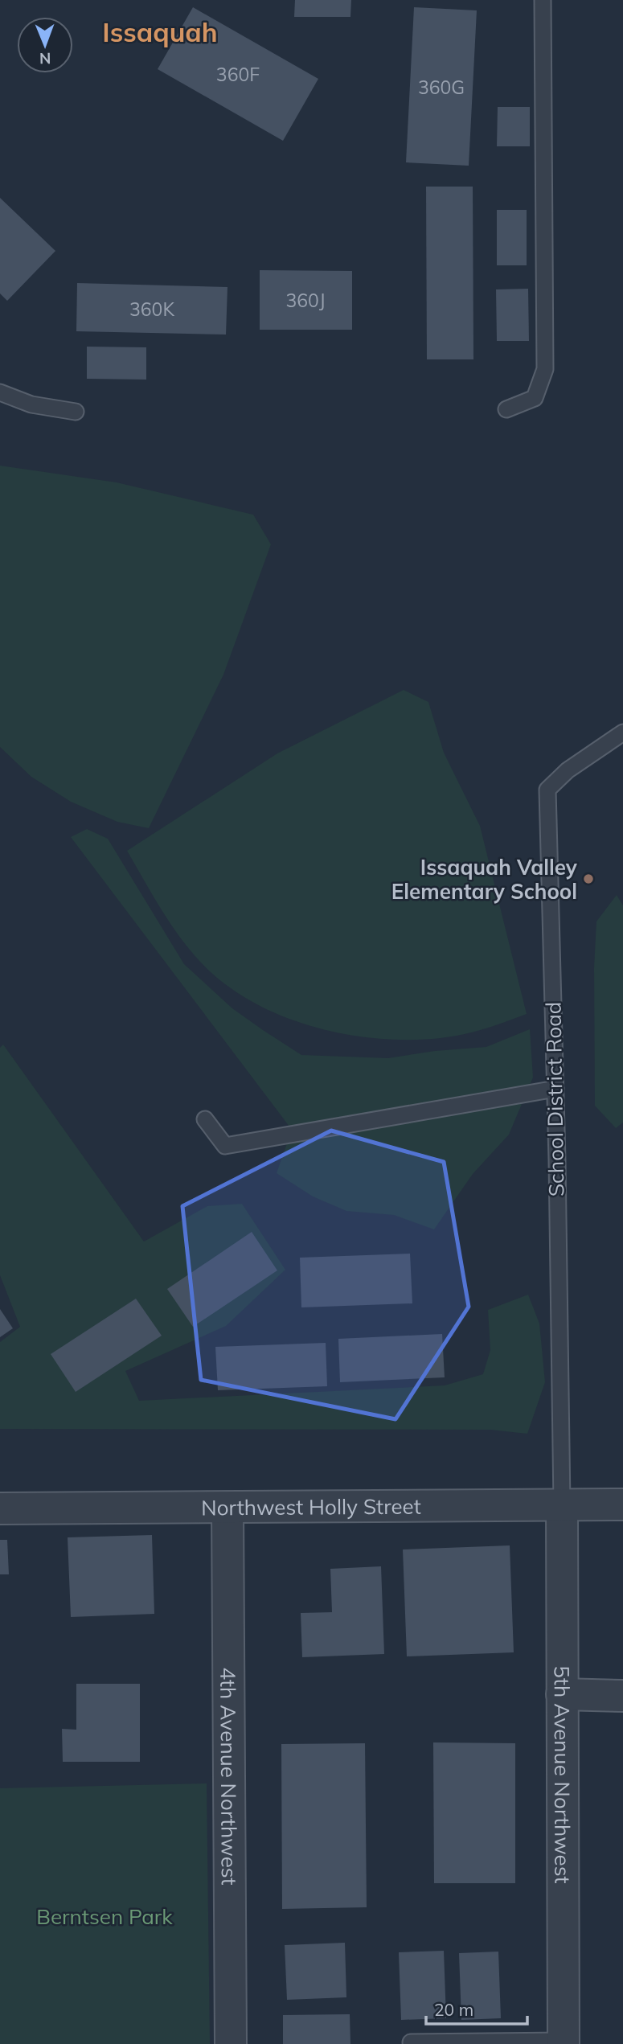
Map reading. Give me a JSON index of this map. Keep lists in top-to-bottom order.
{
  "streets": {
    "street": ["Northwest Holly Street", "5th Avenue Northwest", "4th Avenue Northwest"],
    "lane": ["School District Road"]
  },
  "crossings": [
    ["School District Road", "Northwest Holly Street"],
    ["School District Road", "5th Avenue Northwest"],
    ["Northwest Holly Street", "5th Avenue Northwest"],
    ["Northwest Holly Street", "4th Avenue Northwest"]
  ],
  "districts": ["Issaquah"],
  "parks": ["Berntsen Park"],
  "places": ["Issaquah Valley Elementary School"],
  "house_numbers": [
    "360F",
    "360G",
    "360J",
    "360K"
  ],
  "scale_bar": "20 m",
  "north": "bottom"
}
